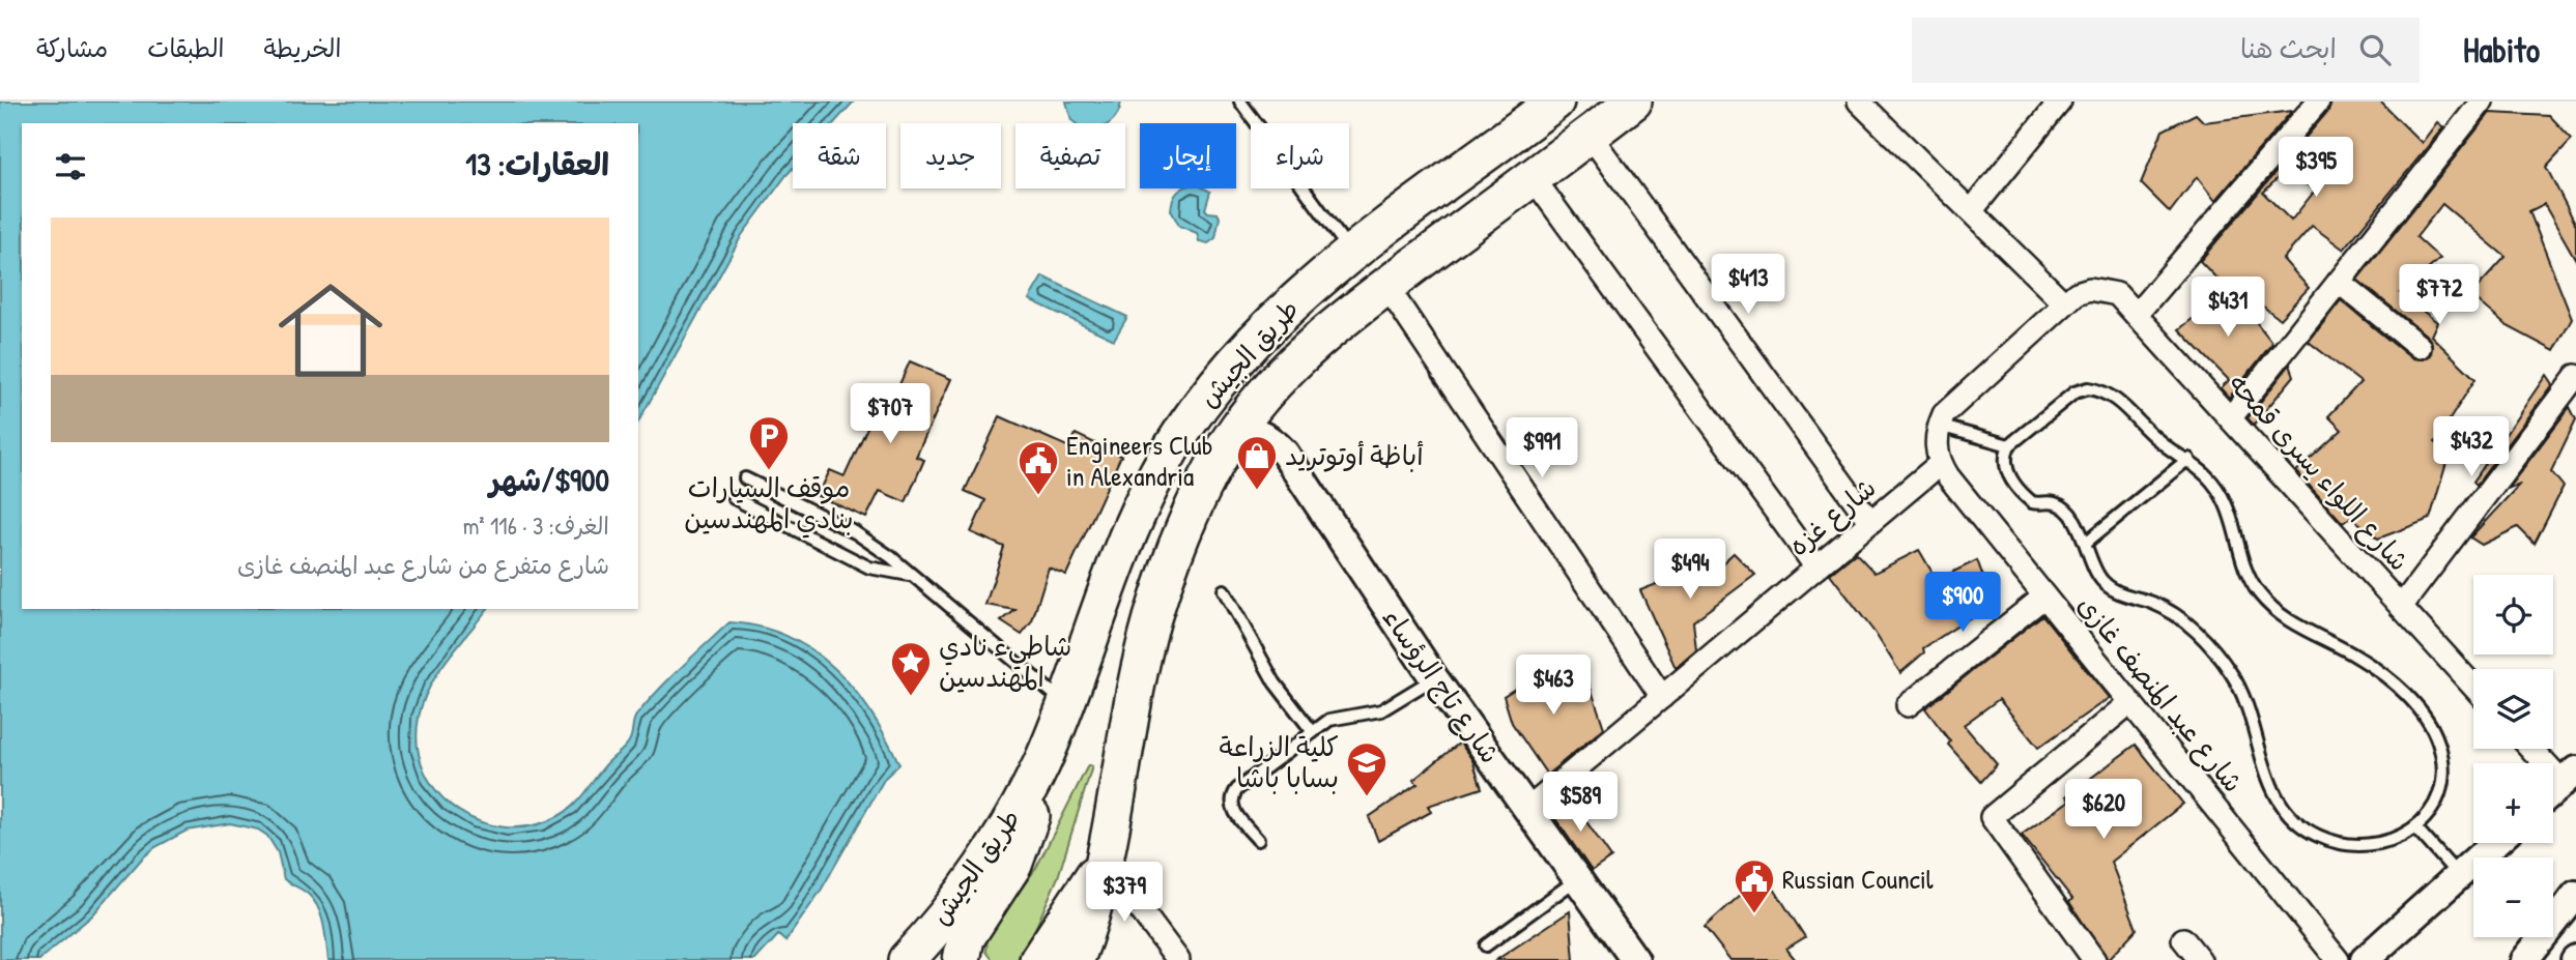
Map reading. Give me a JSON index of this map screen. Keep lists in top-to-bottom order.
{
  "streets": {
    "highway": ["طريق الجيش"],
    "street": [
      "شارع اللواء يسرى قمحه",
      "شارع غزه",
      "شارع تاج الرؤساء",
      "شارع عبد المنصف غازى"
    ]
  },
  "crossings": [
    ["طريق الجيش", "شارع تاج الرؤساء"],
    ["شارع غزه", "شارع تاج الرؤساء"],
    ["شارع غزه", "شارع عبد المنصف غازى"]
  ],
  "places": {
    "parking": ["موقف السيارات بنادي المهندسين"],
    "shop": ["أباظة أوتوتريد"],
    "public building": ["Engineers Club in Alexandria", "Russian Council"],
    "place": ["شاطيء نادي المهندسين"],
    "school or university": ["كلية الزراعة بسابا باشا"]
  },
  "page": {
    "header": "Habito",
    "search": "ابحث هنا",
    "nav": ["الخريطة", "الطبقات", "مشاركة"],
    "chip": [
      "شراء",
      "إيجار",
      "تصفية",
      "جديد",
      "شقة"
    ],
    "heading": "العقارات: 13",
    "price": [
      "$395",
      "$413",
      "$772",
      "$431",
      "$707",
      "$432",
      "$991",
      "$494",
      "$900",
      "$463",
      "$589",
      "$620",
      "$379"
    ],
    "list": [
      {
        "name": "$900/شهر",
        "note": "الغرف: 3 · 116 m² · شارع متفرع من شارع عبد المنصف غازى"
      }
    ],
    "map_buttons": ["+", "−"]
  }
}
